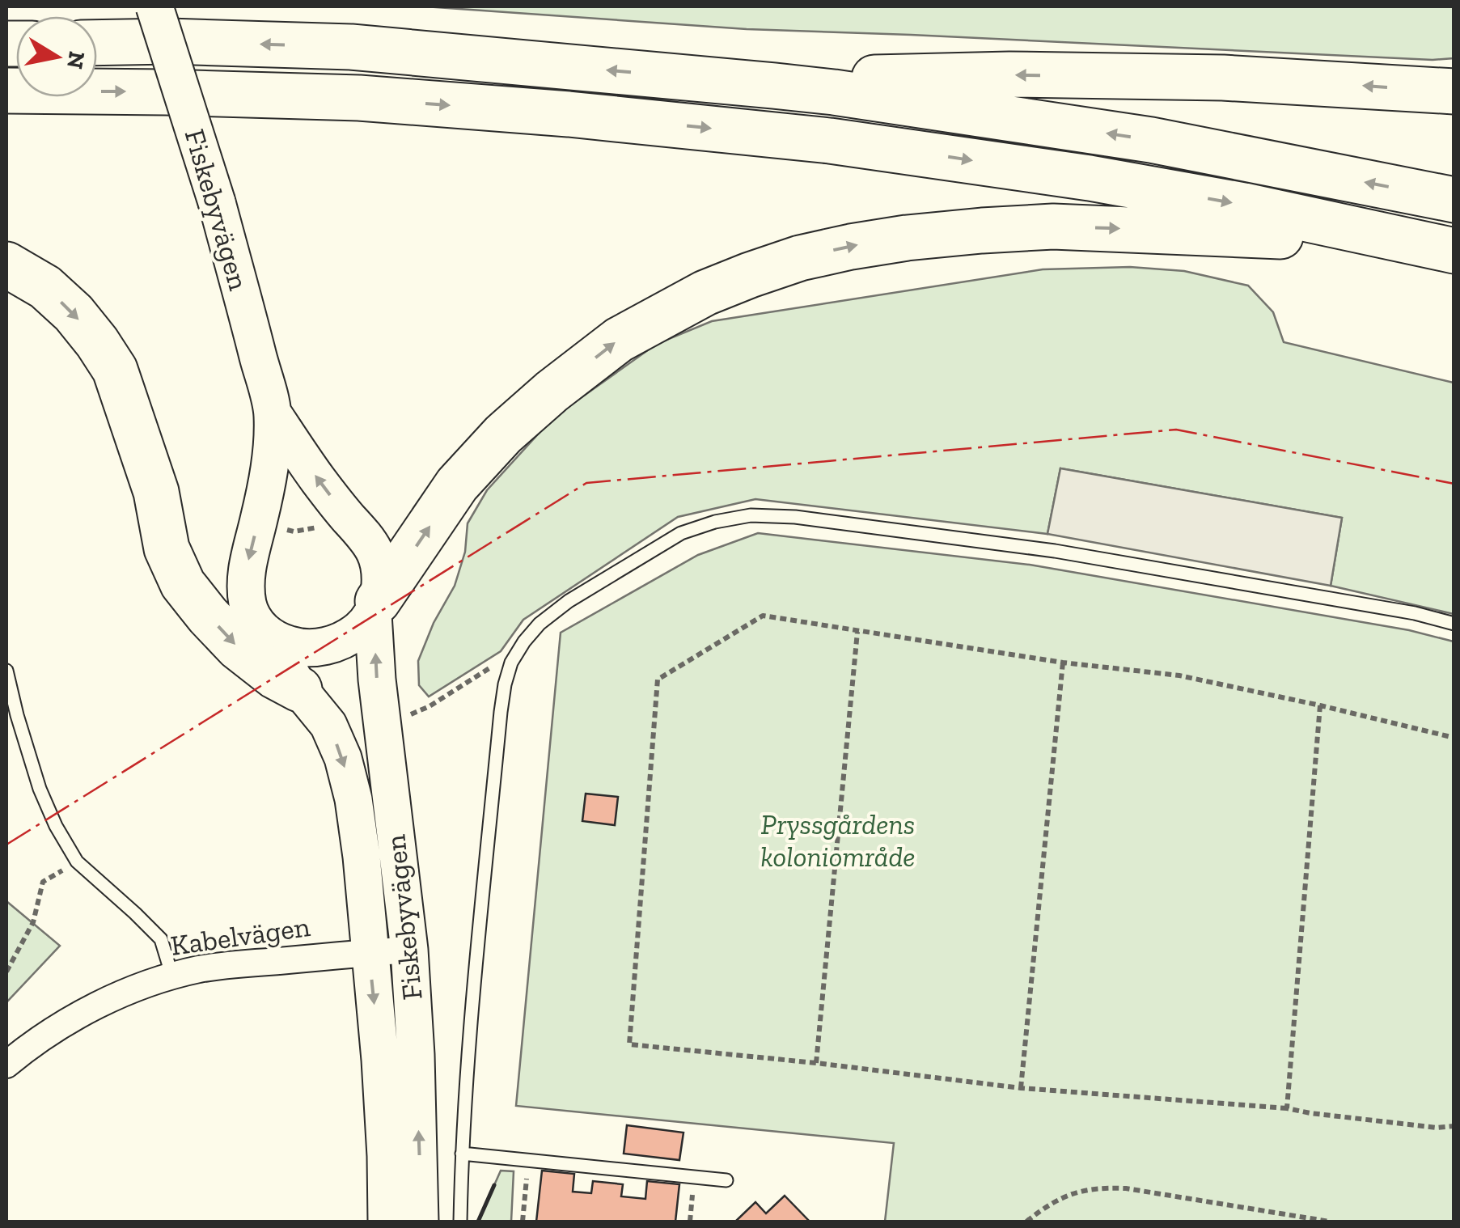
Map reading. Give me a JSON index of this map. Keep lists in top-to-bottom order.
{
  "streets": {
    "street": ["Fiskebyvägen", "Kabelvägen"]
  },
  "crossings": [
    ["Fiskebyvägen", "Kabelvägen"]
  ],
  "parks": ["Pryssgårdens koloniområde"],
  "north": "right"
}
